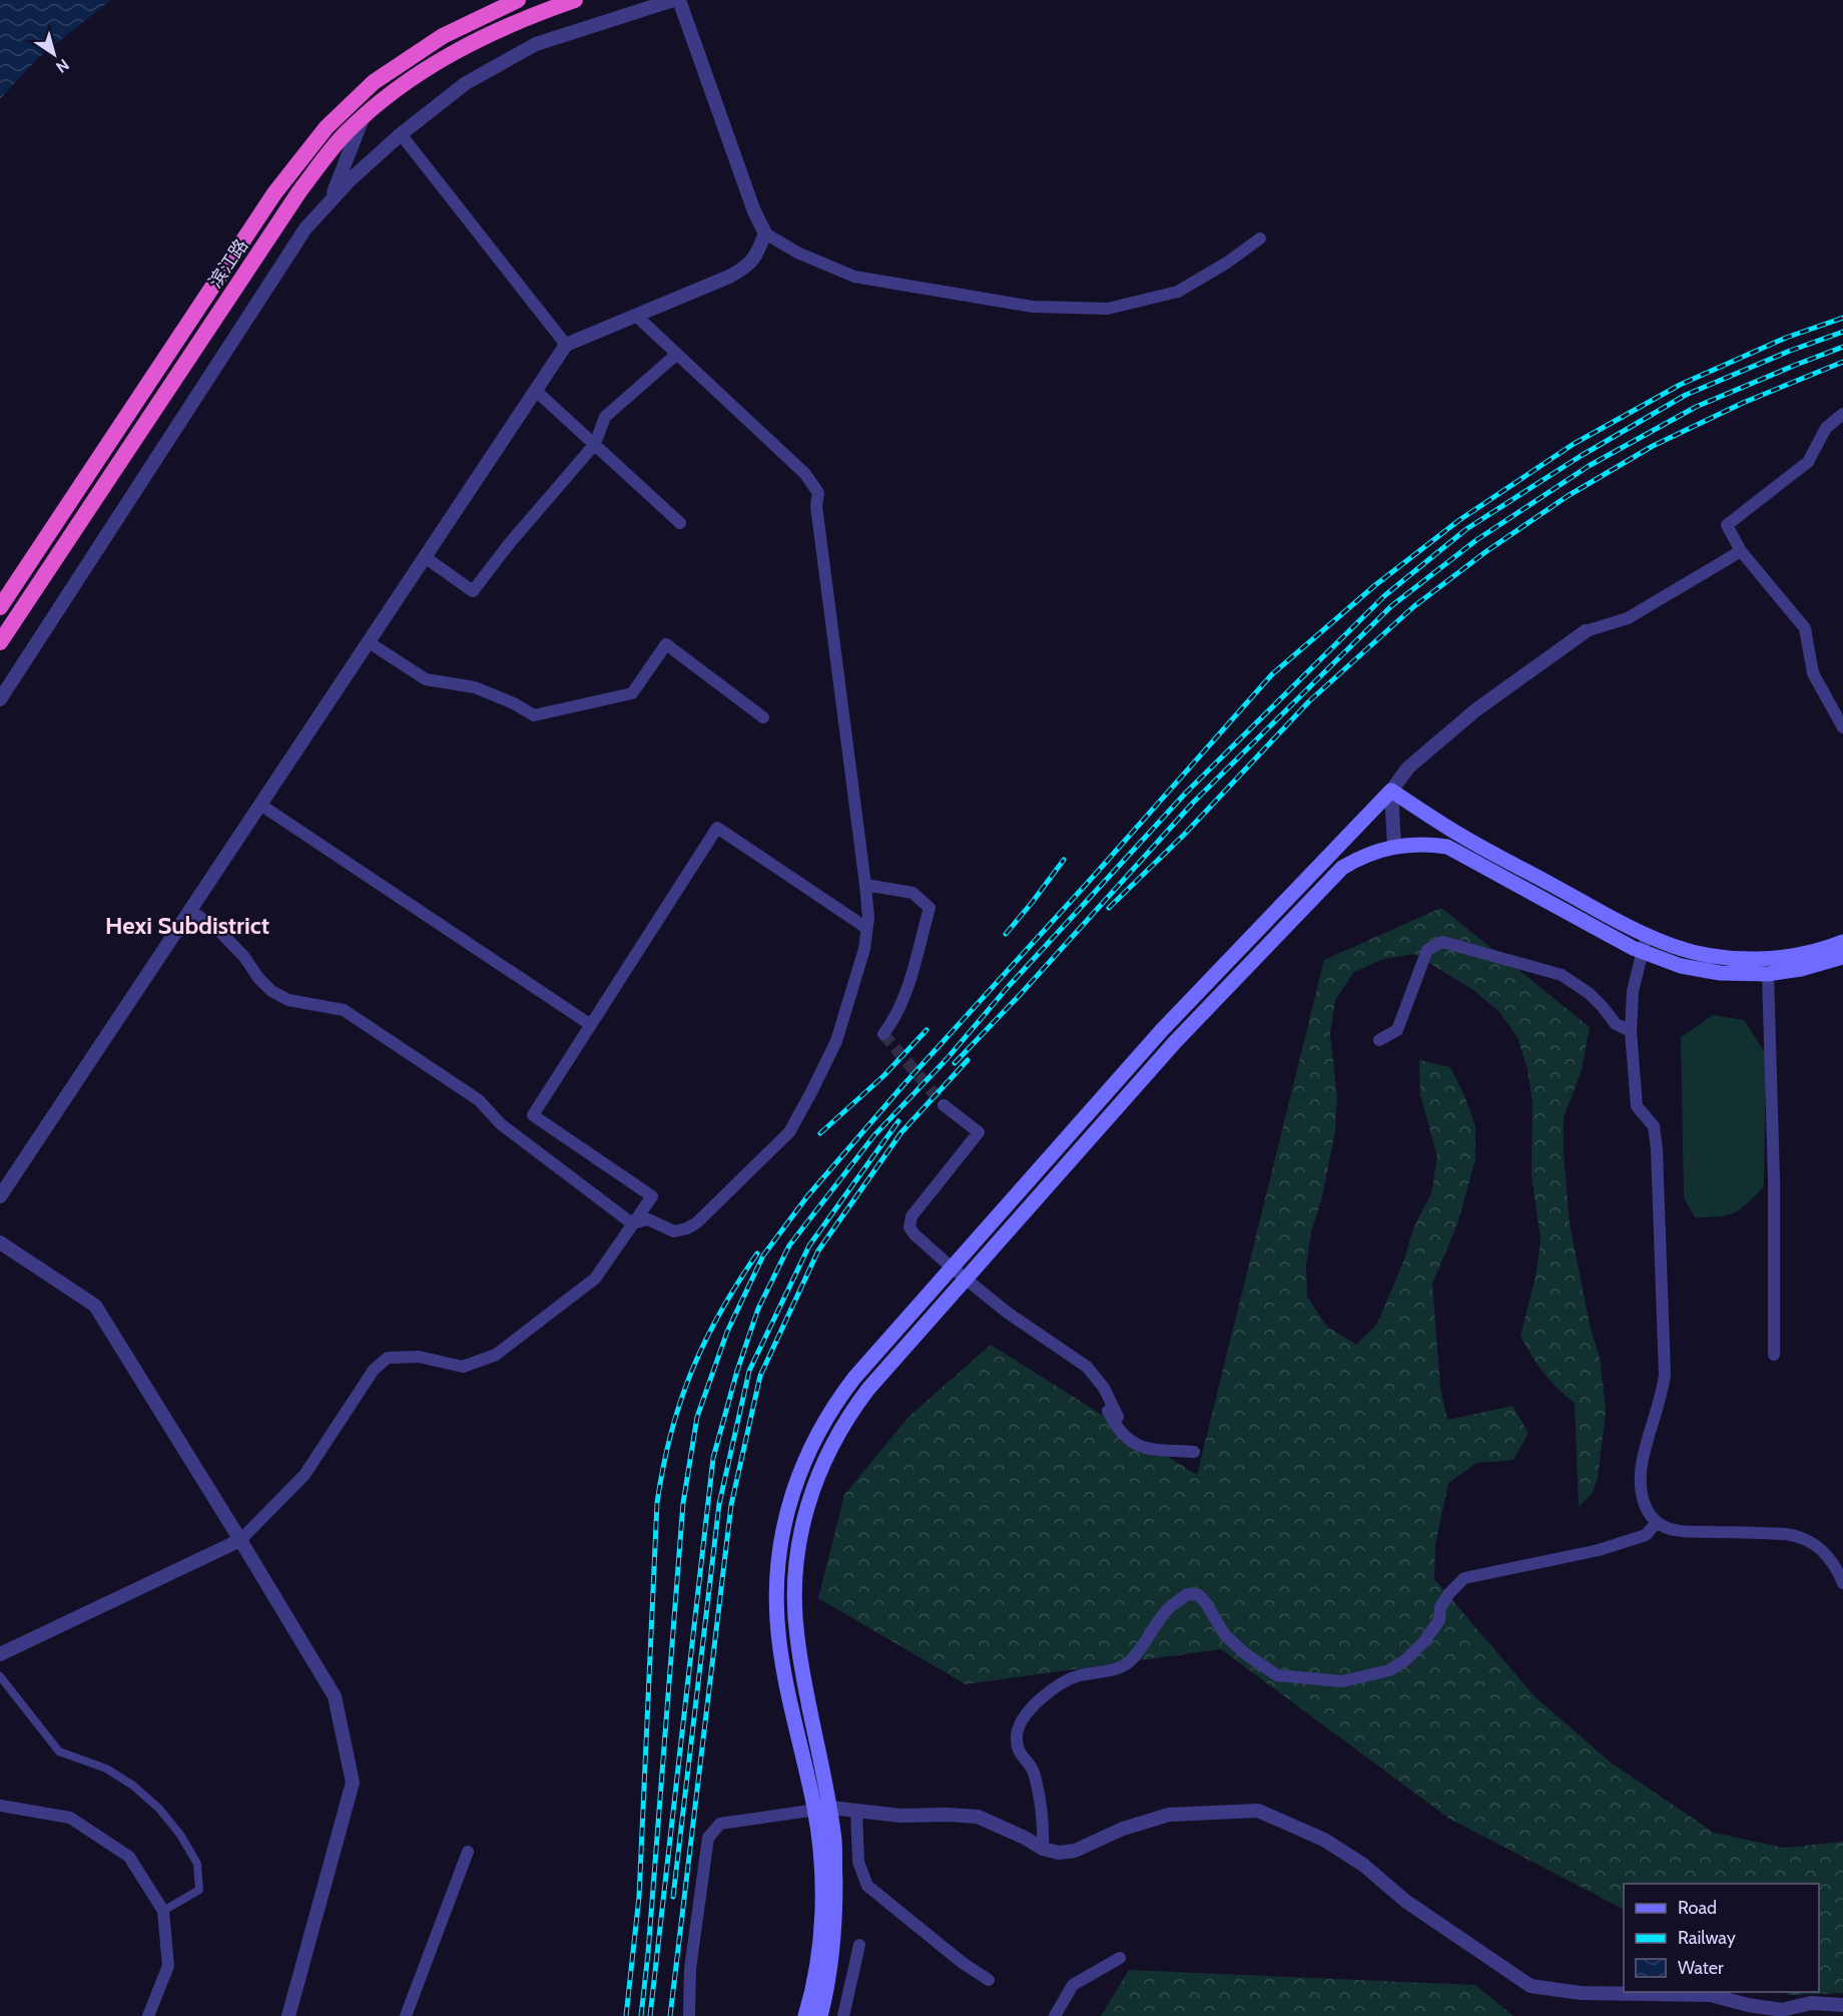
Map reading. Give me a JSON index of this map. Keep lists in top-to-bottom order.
{
  "streets": {
    "highway": ["滨江路"]
  },
  "districts": ["Hexi Subdistrict"],
  "legend": ["Road", "Railway", "Water"],
  "north": "bottom right"
}
